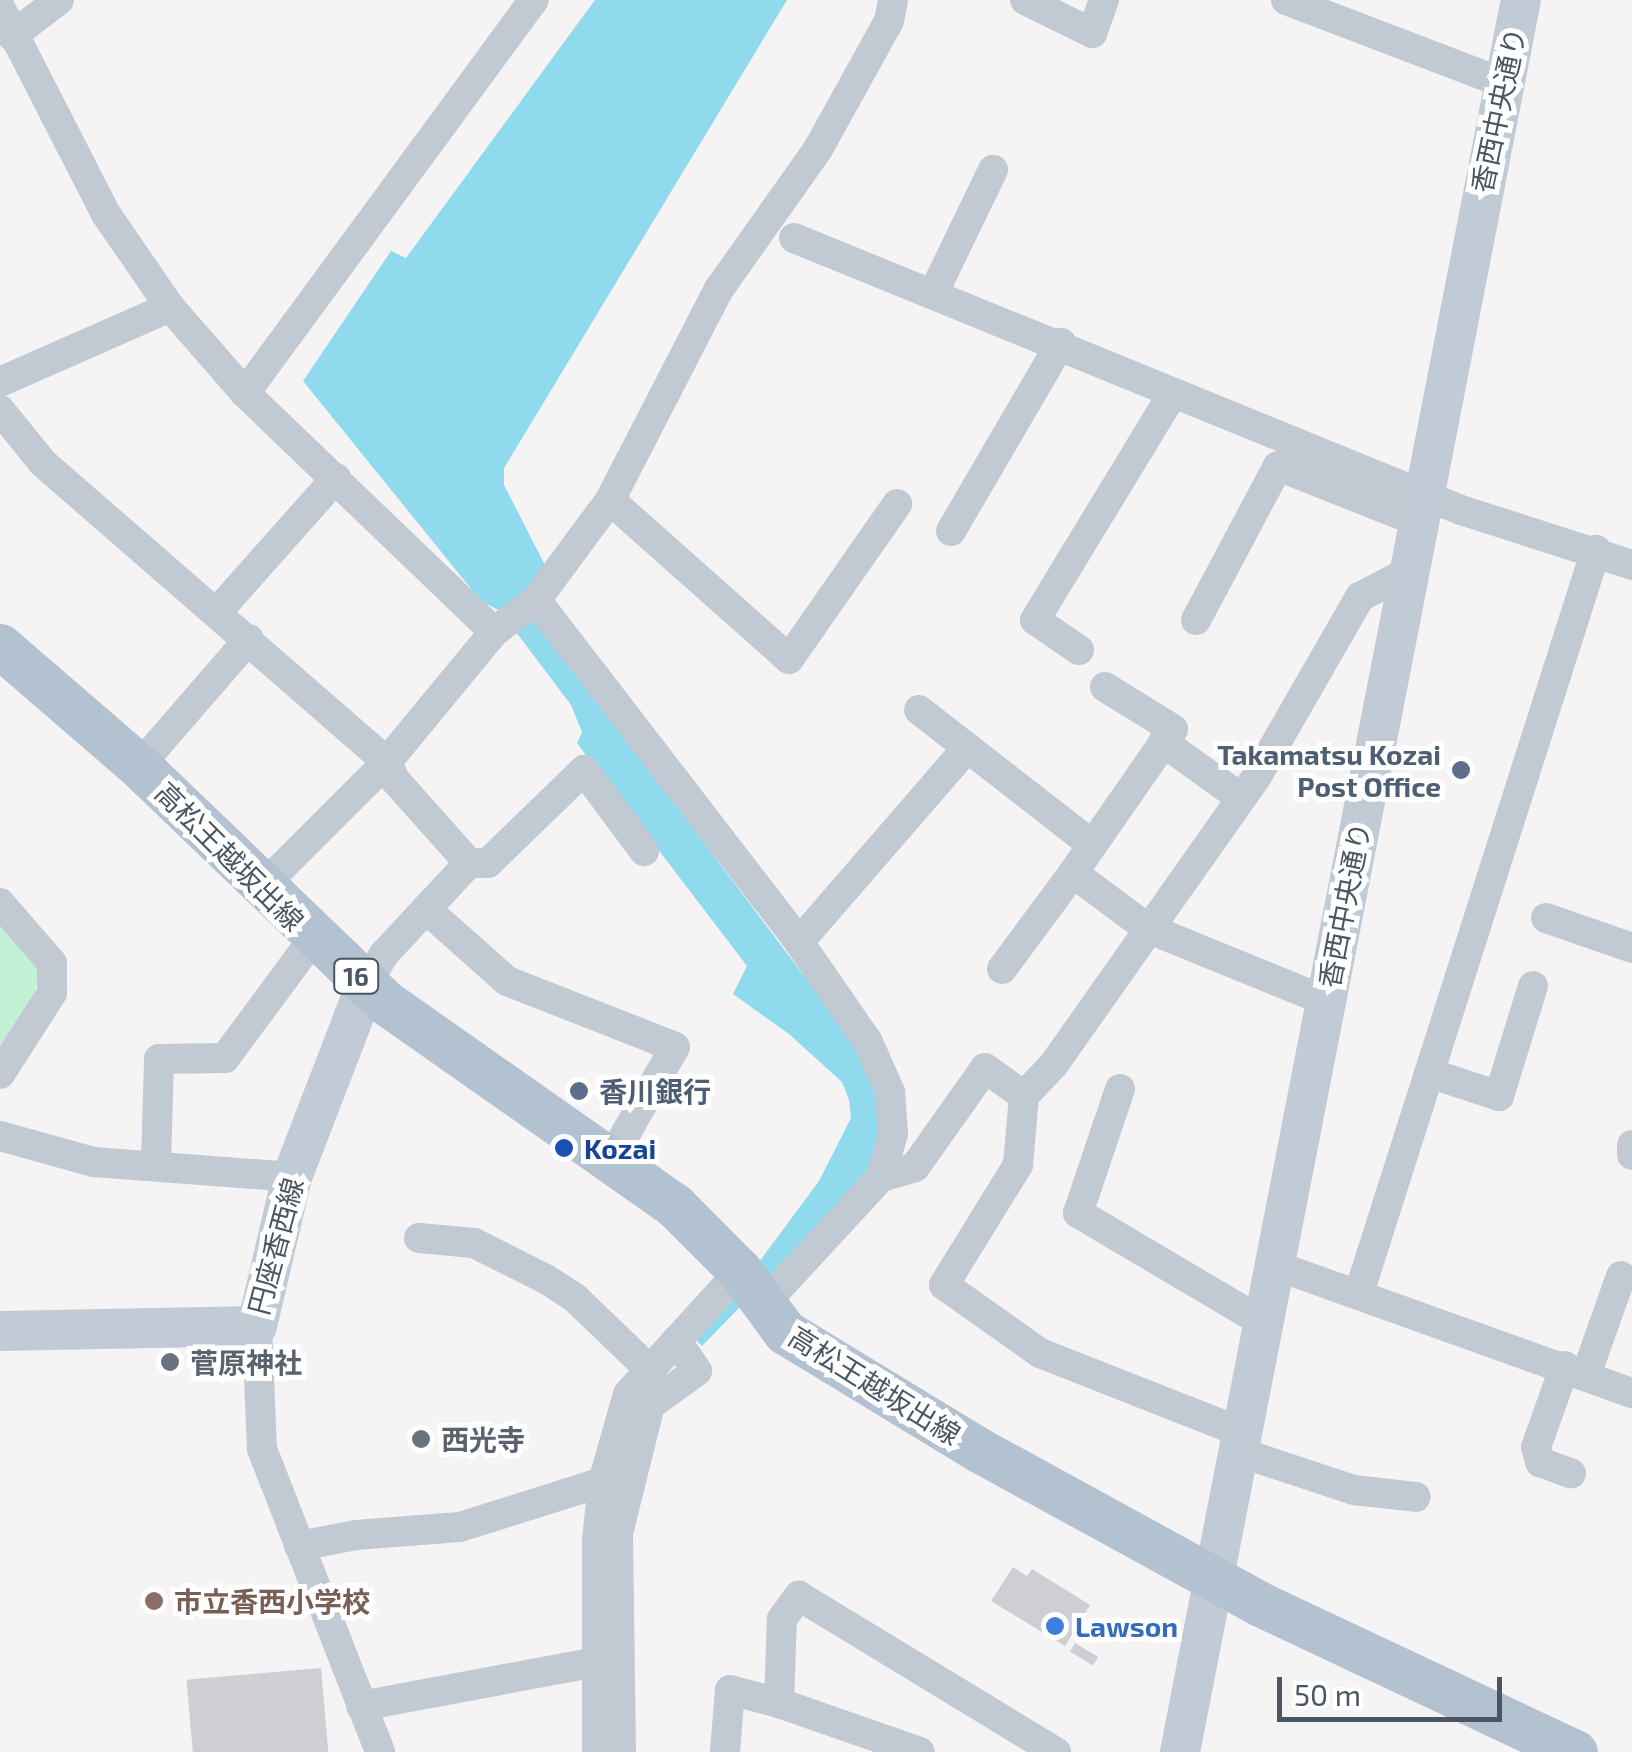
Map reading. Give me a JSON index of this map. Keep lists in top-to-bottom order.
{
  "streets": {
    "main road": ["高松王越坂出線", "16"],
    "street": ["香西中央通り", "円座香西線"]
  },
  "crossings": [
    ["香西中央通り", "高松王越坂出線"],
    ["高松王越坂出線", "円座香西線"]
  ],
  "places": [
    "Takamatsu Kozai Post Office",
    "香川銀行",
    "Kozai",
    "菅原神社",
    "西光寺",
    "市立香西小学校",
    "Lawson"
  ],
  "scale_bar": "50 m"
}
